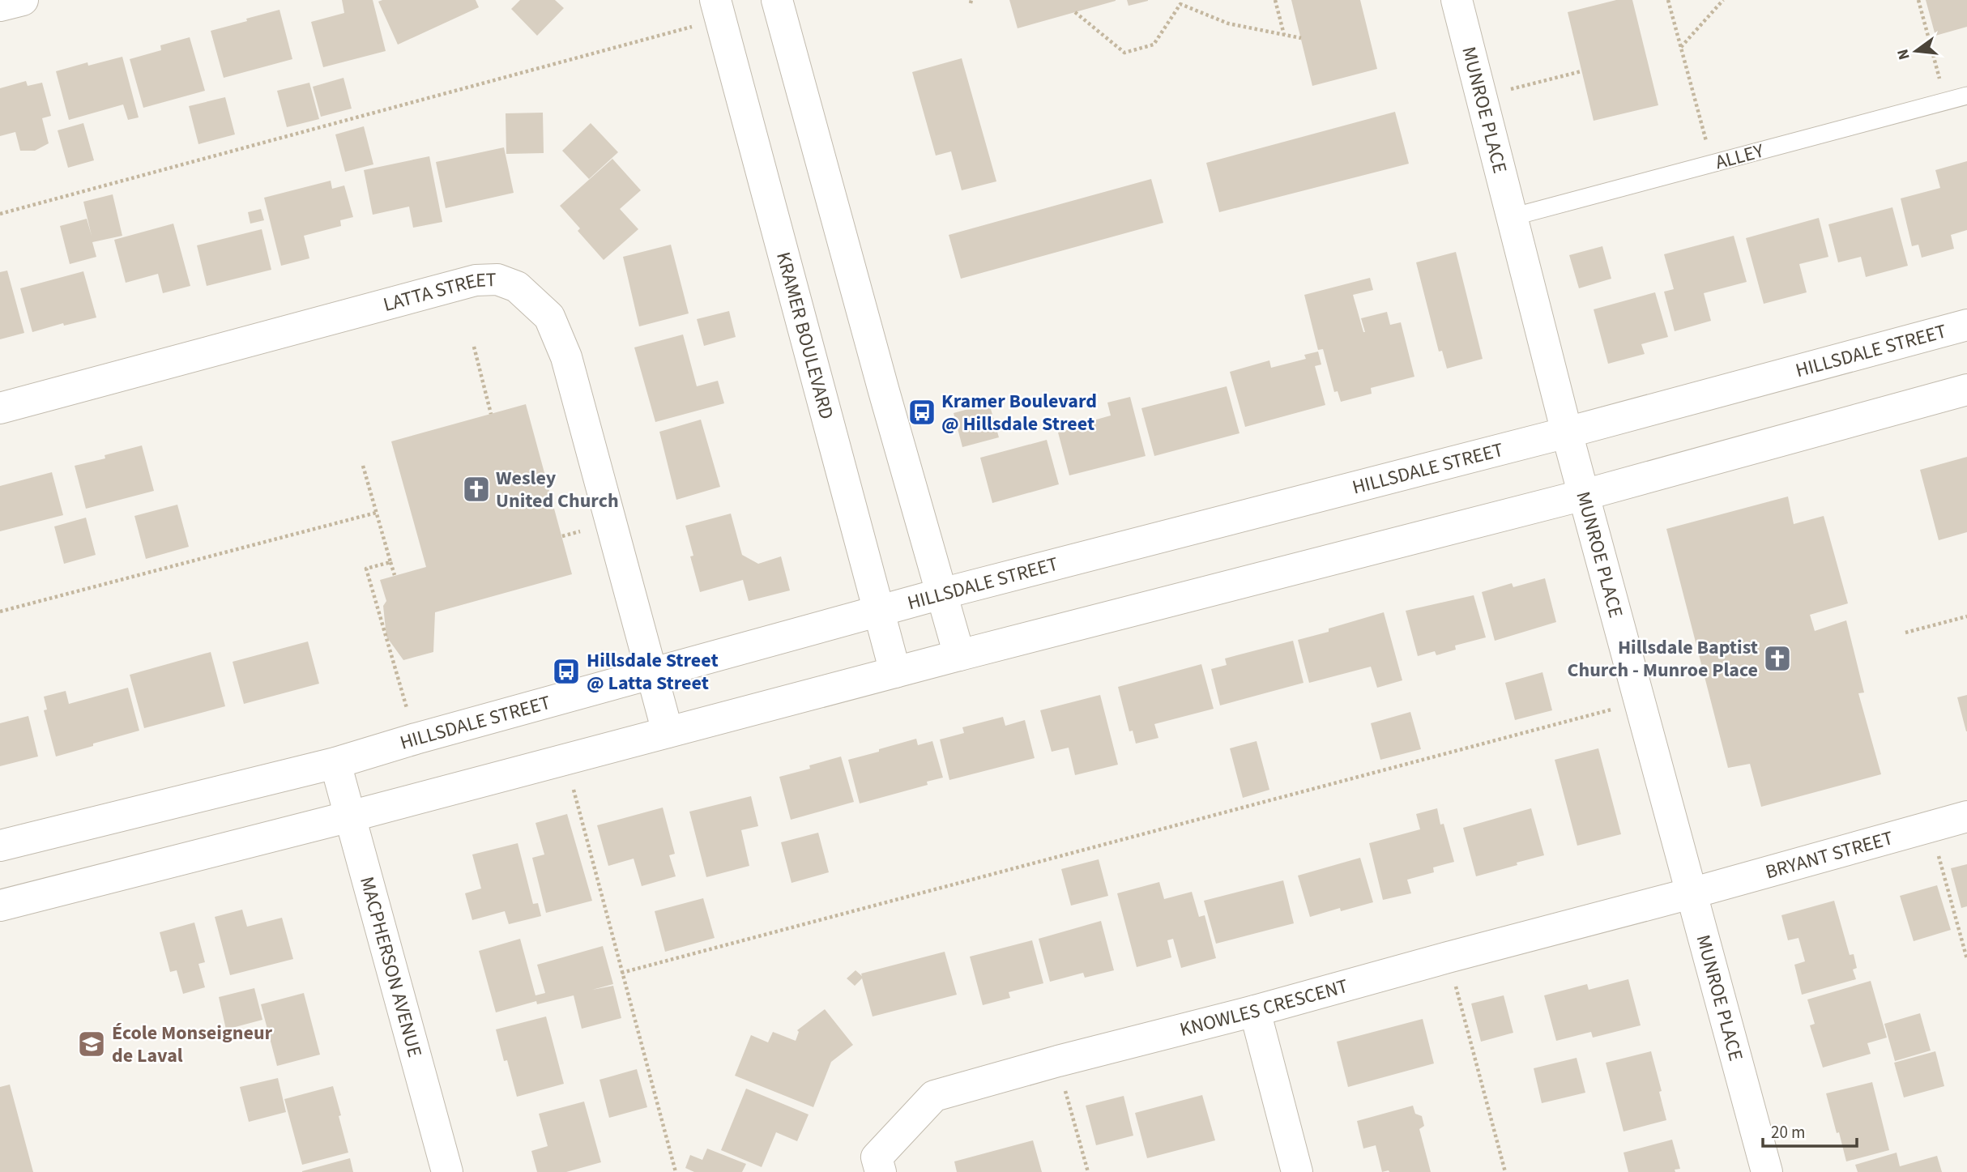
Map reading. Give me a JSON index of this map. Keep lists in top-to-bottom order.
{
  "streets": {
    "street": [
      "MUNROE PLACE",
      "LATTA STREET",
      "KRAMER BOULEVARD",
      "HILLSDALE STREET",
      "BRYANT STREET",
      "MACPHERSON AVENUE",
      "KNOWLES CRESCENT"
    ],
    "lane": ["ALLEY"]
  },
  "crossings": [
    ["MUNROE PLACE", "ALLEY"],
    ["MUNROE PLACE", "HILLSDALE STREET"],
    ["MUNROE PLACE", "BRYANT STREET"],
    ["MUNROE PLACE", "KNOWLES CRESCENT"],
    ["LATTA STREET", "HILLSDALE STREET"],
    ["KRAMER BOULEVARD", "HILLSDALE STREET"],
    ["HILLSDALE STREET", "MACPHERSON AVENUE"],
    ["BRYANT STREET", "KNOWLES CRESCENT"]
  ],
  "places": {
    "bus stop": ["Kramer Boulevard @ Hillsdale Street", "Hillsdale Street @ Latta Street"],
    "church": ["Wesley United Church", "Hillsdale Baptist Church - Munroe Place"],
    "school or university": ["École Monseigneur de Laval"]
  },
  "scale_bar": "20 m",
  "north": "left"
}
